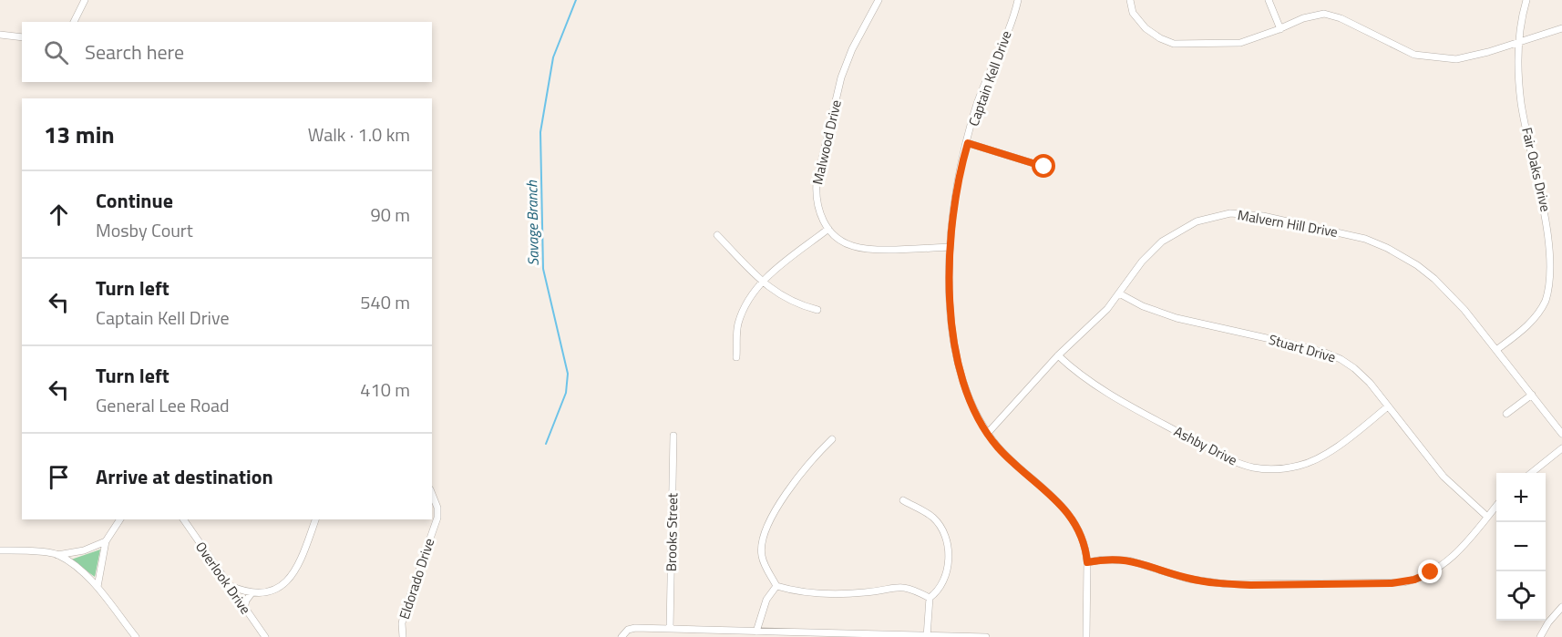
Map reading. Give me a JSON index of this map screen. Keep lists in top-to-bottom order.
{
  "streets": {
    "street": [
      "Captain Kell Drive",
      "Malwood Drive",
      "Fair Oaks Drive",
      "Malvern Hill Drive",
      "Stuart Drive",
      "Ashby Drive",
      "Brooks Street",
      "Overlook Drive",
      "Eldorado Drive"
    ]
  },
  "crossings": [
    ["Captain Kell Drive", "Malwood Drive"],
    ["Captain Kell Drive", "Malvern Hill Drive"],
    ["Fair Oaks Drive", "Malvern Hill Drive"],
    ["Malvern Hill Drive", "Stuart Drive"],
    ["Malvern Hill Drive", "Ashby Drive"],
    ["Stuart Drive", "Ashby Drive"]
  ],
  "water": ["Savage Branch"],
  "page": {
    "search": "Search here",
    "heading": ["13 min", "Walk · 1.0 km"],
    "list": [
      ["Continue", "Mosby Court", "90 m"],
      ["Turn left", "Captain Kell Drive", "540 m"],
      ["Turn left", "General Lee Road", "410 m"],
      "Arrive at destination"
    ],
    "map_buttons": ["+", "−"]
  }
}
